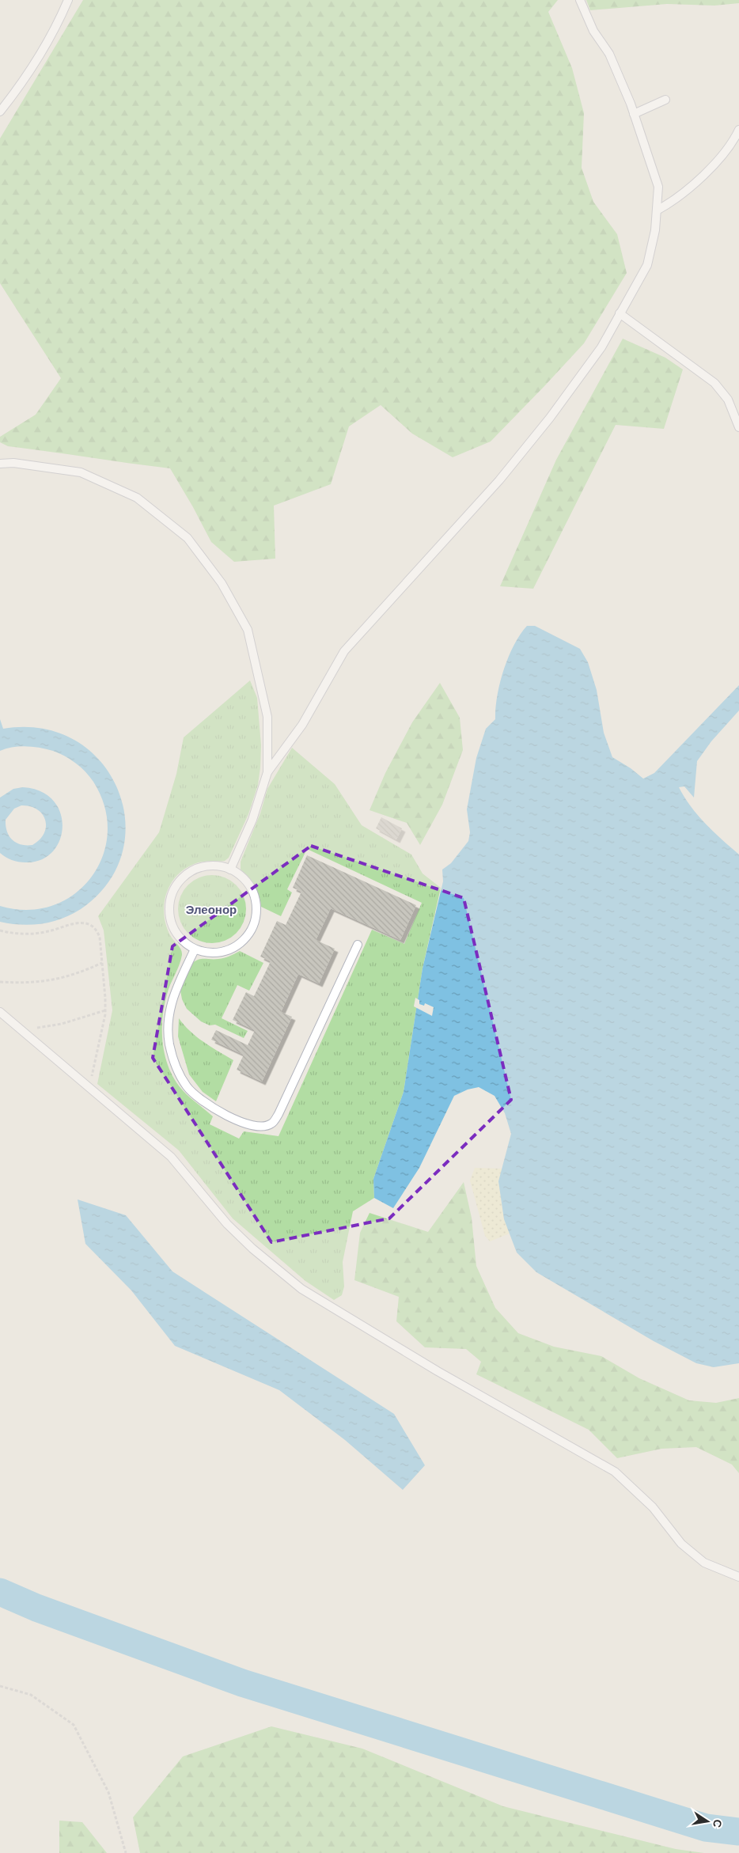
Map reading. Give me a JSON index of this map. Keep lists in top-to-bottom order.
{
  "districts": ["Элеонор"],
  "north": "right"
}
